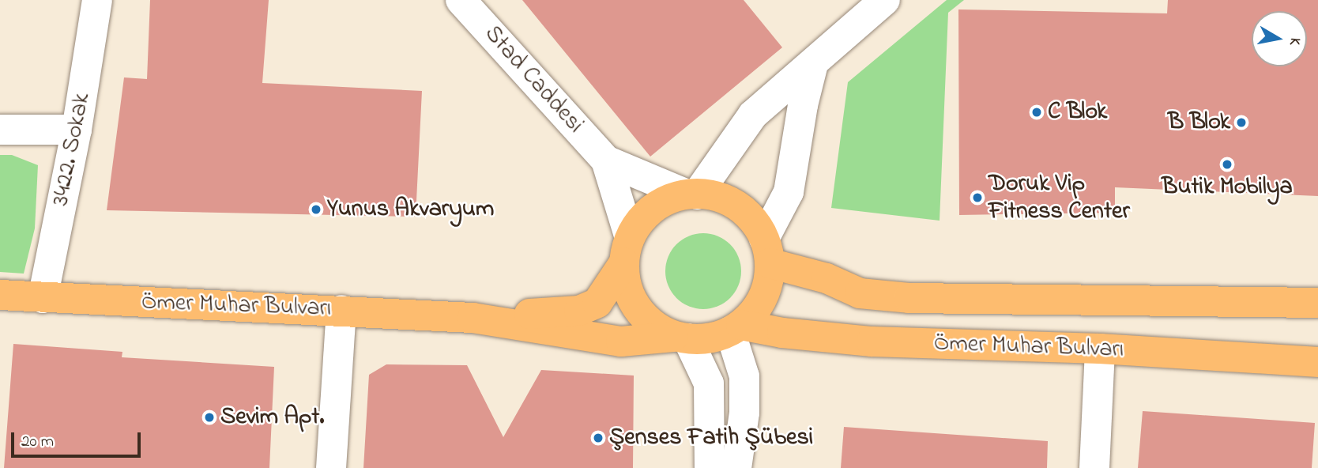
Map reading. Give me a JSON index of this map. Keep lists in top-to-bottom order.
{
  "streets": {
    "main road": ["Ömer Muhar Bulvarı"],
    "street": ["Stad Caddesi", "3422. Sokak"]
  },
  "crossings": [
    ["3422. Sokak", "Ömer Muhar Bulvarı"]
  ],
  "places": [
    "C Blok",
    "B Blok",
    "Butik Mobilya",
    "Doruk Vip Fitness Center",
    "Yunus Akvaryum",
    "Sevim Apt.",
    "Şenses Fatih Şübesi"
  ],
  "scale_bar": "20 m",
  "north": "right"
}
